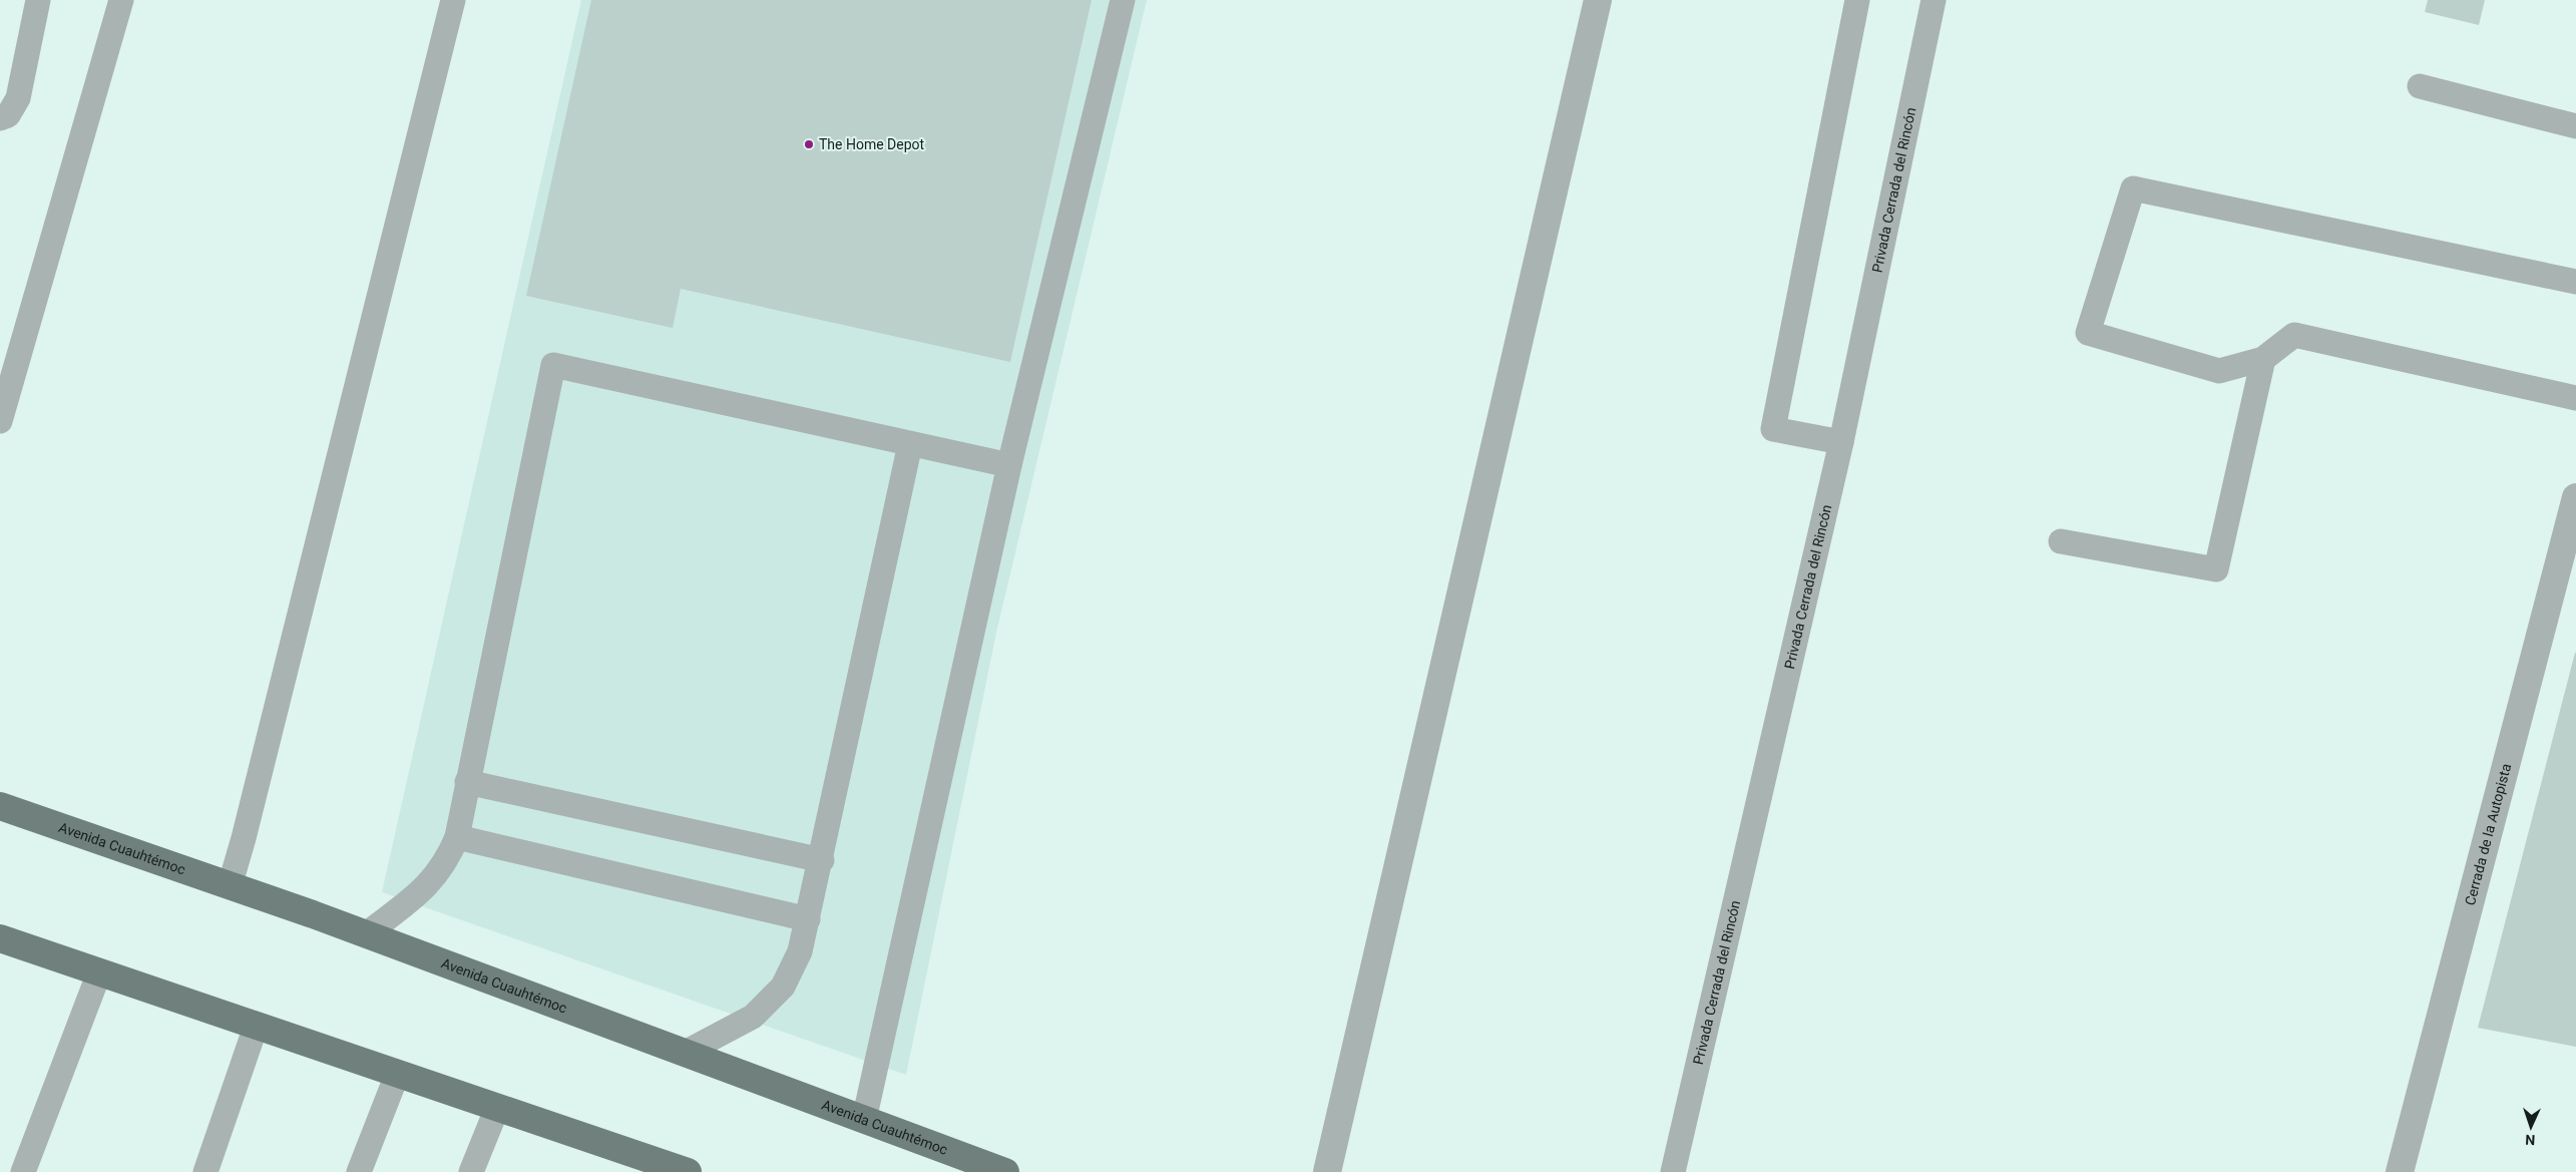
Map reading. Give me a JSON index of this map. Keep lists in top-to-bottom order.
{
  "streets": {
    "main road": ["Avenida Cuauhtémoc"],
    "street": ["Cerrada de la Autopista"],
    "lane": ["Privada Cerrada del Rincón"]
  },
  "places": ["The Home Depot"],
  "north": "bottom"
}
